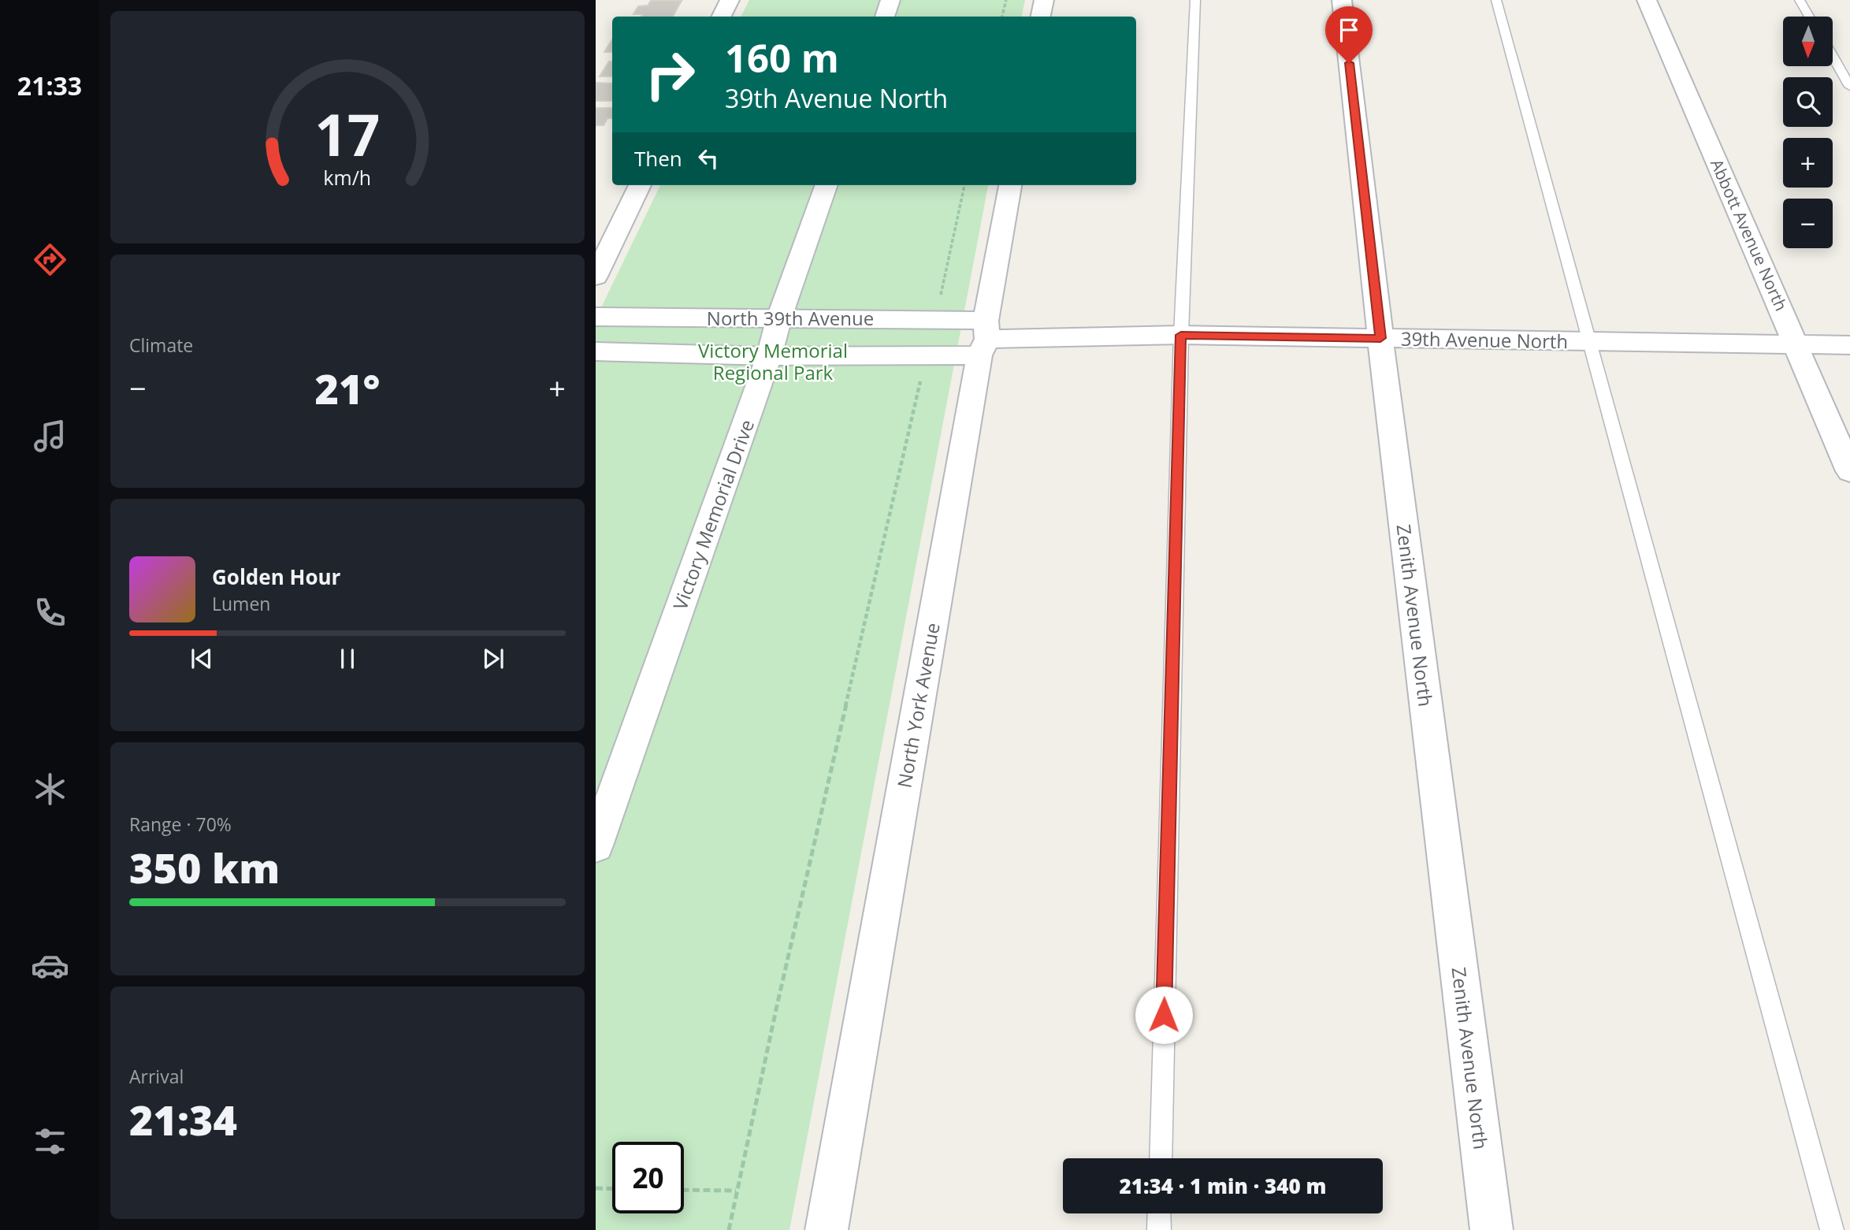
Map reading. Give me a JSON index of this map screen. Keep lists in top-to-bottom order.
{
  "streets": {
    "street": [
      "Abbott Avenue North",
      "North 39th Avenue",
      "39th Avenue North",
      "Victory Memorial Drive",
      "Zenith Avenue North",
      "North York Avenue"
    ]
  },
  "crossings": [
    ["Abbott Avenue North", "39th Avenue North"],
    ["North 39th Avenue", "39th Avenue North"],
    ["North 39th Avenue", "Victory Memorial Drive"],
    ["North 39th Avenue", "North York Avenue"],
    ["39th Avenue North", "Zenith Avenue North"],
    ["39th Avenue North", "North York Avenue"]
  ],
  "parks": ["Victory Memorial Regional Park"],
  "north": "bottom",
  "page": {
    "tabs": "21:33",
    "map_buttons": ["+", "−"],
    "turn": ["160 m", "39th Avenue North"],
    "then": "Then",
    "tile": [
      "Climate",
      ["Range · 70%", "350 km"],
      ["Arrival", "21:34"]
    ],
    "heat": ["−", "21°", "+"],
    "song": ["Golden Hour", "Lumen"],
    "limit": "20",
    "trip": "21:34 · 1 min · 340 m",
    "gauge": ["17", "km/h"]
  }
}
